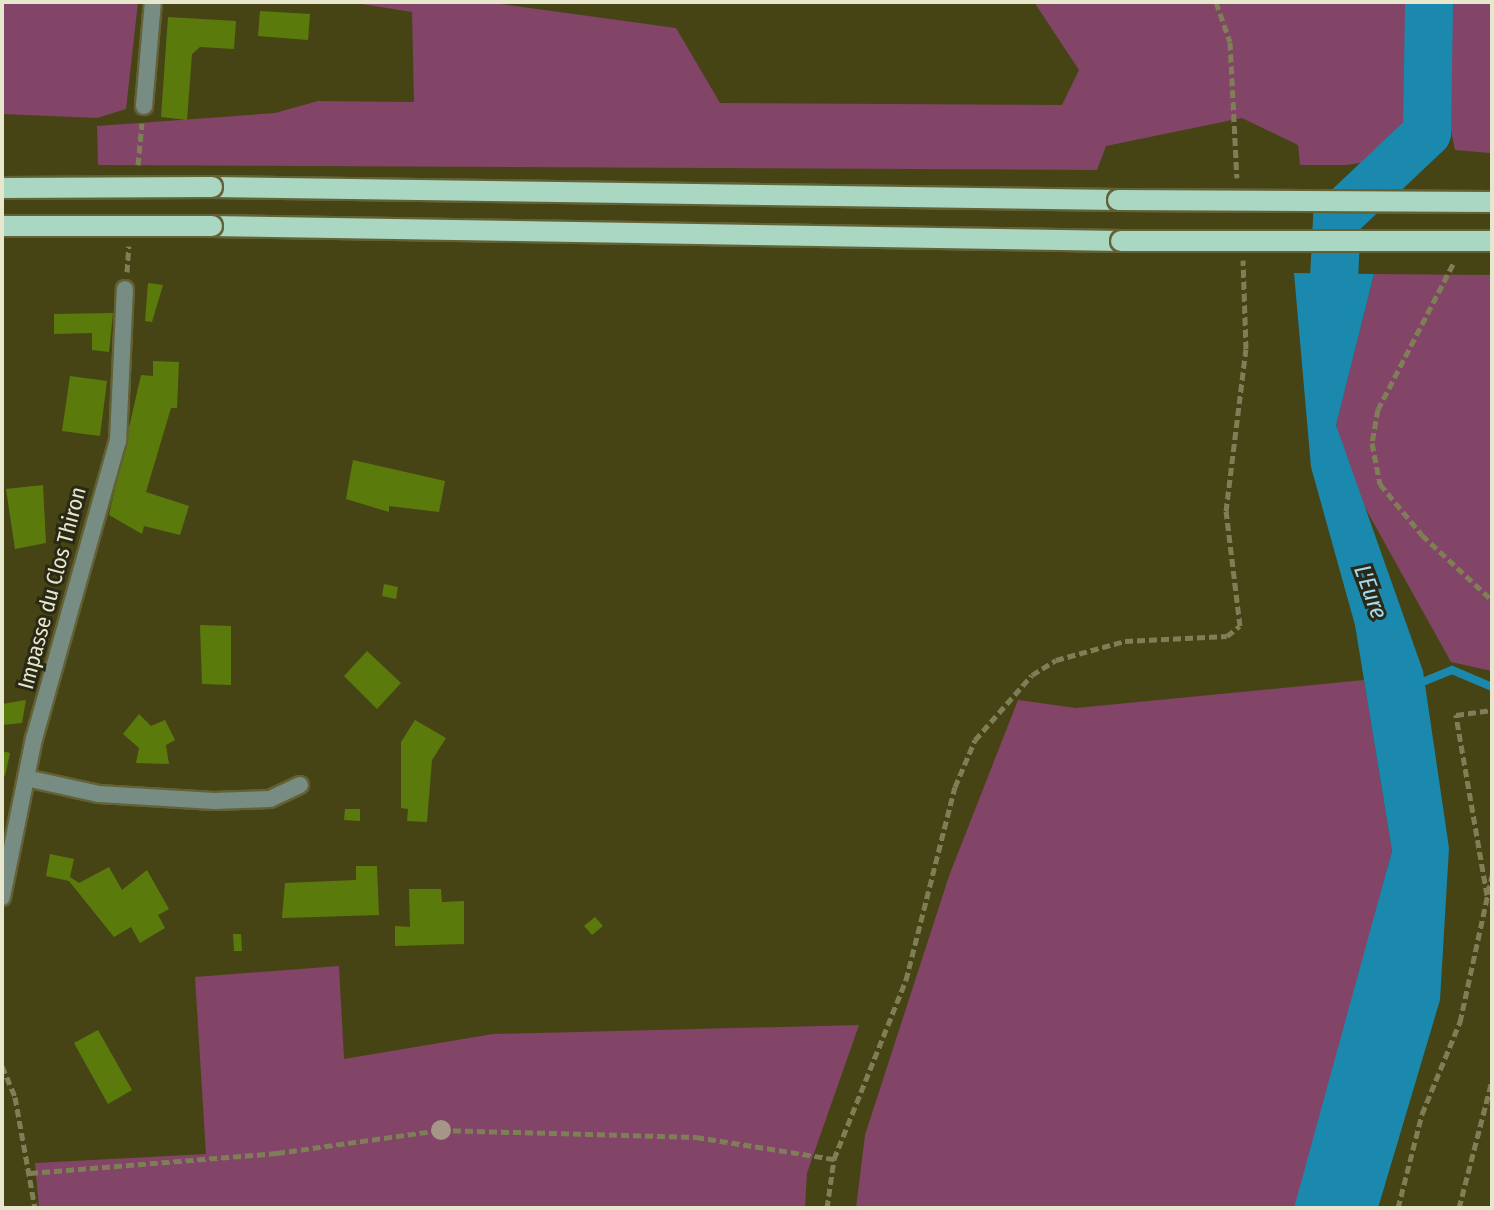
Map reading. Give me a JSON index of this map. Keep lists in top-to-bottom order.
{
  "streets": {
    "street": ["Impasse du Clos Thiron"]
  },
  "water": ["L'Eure"]
}
